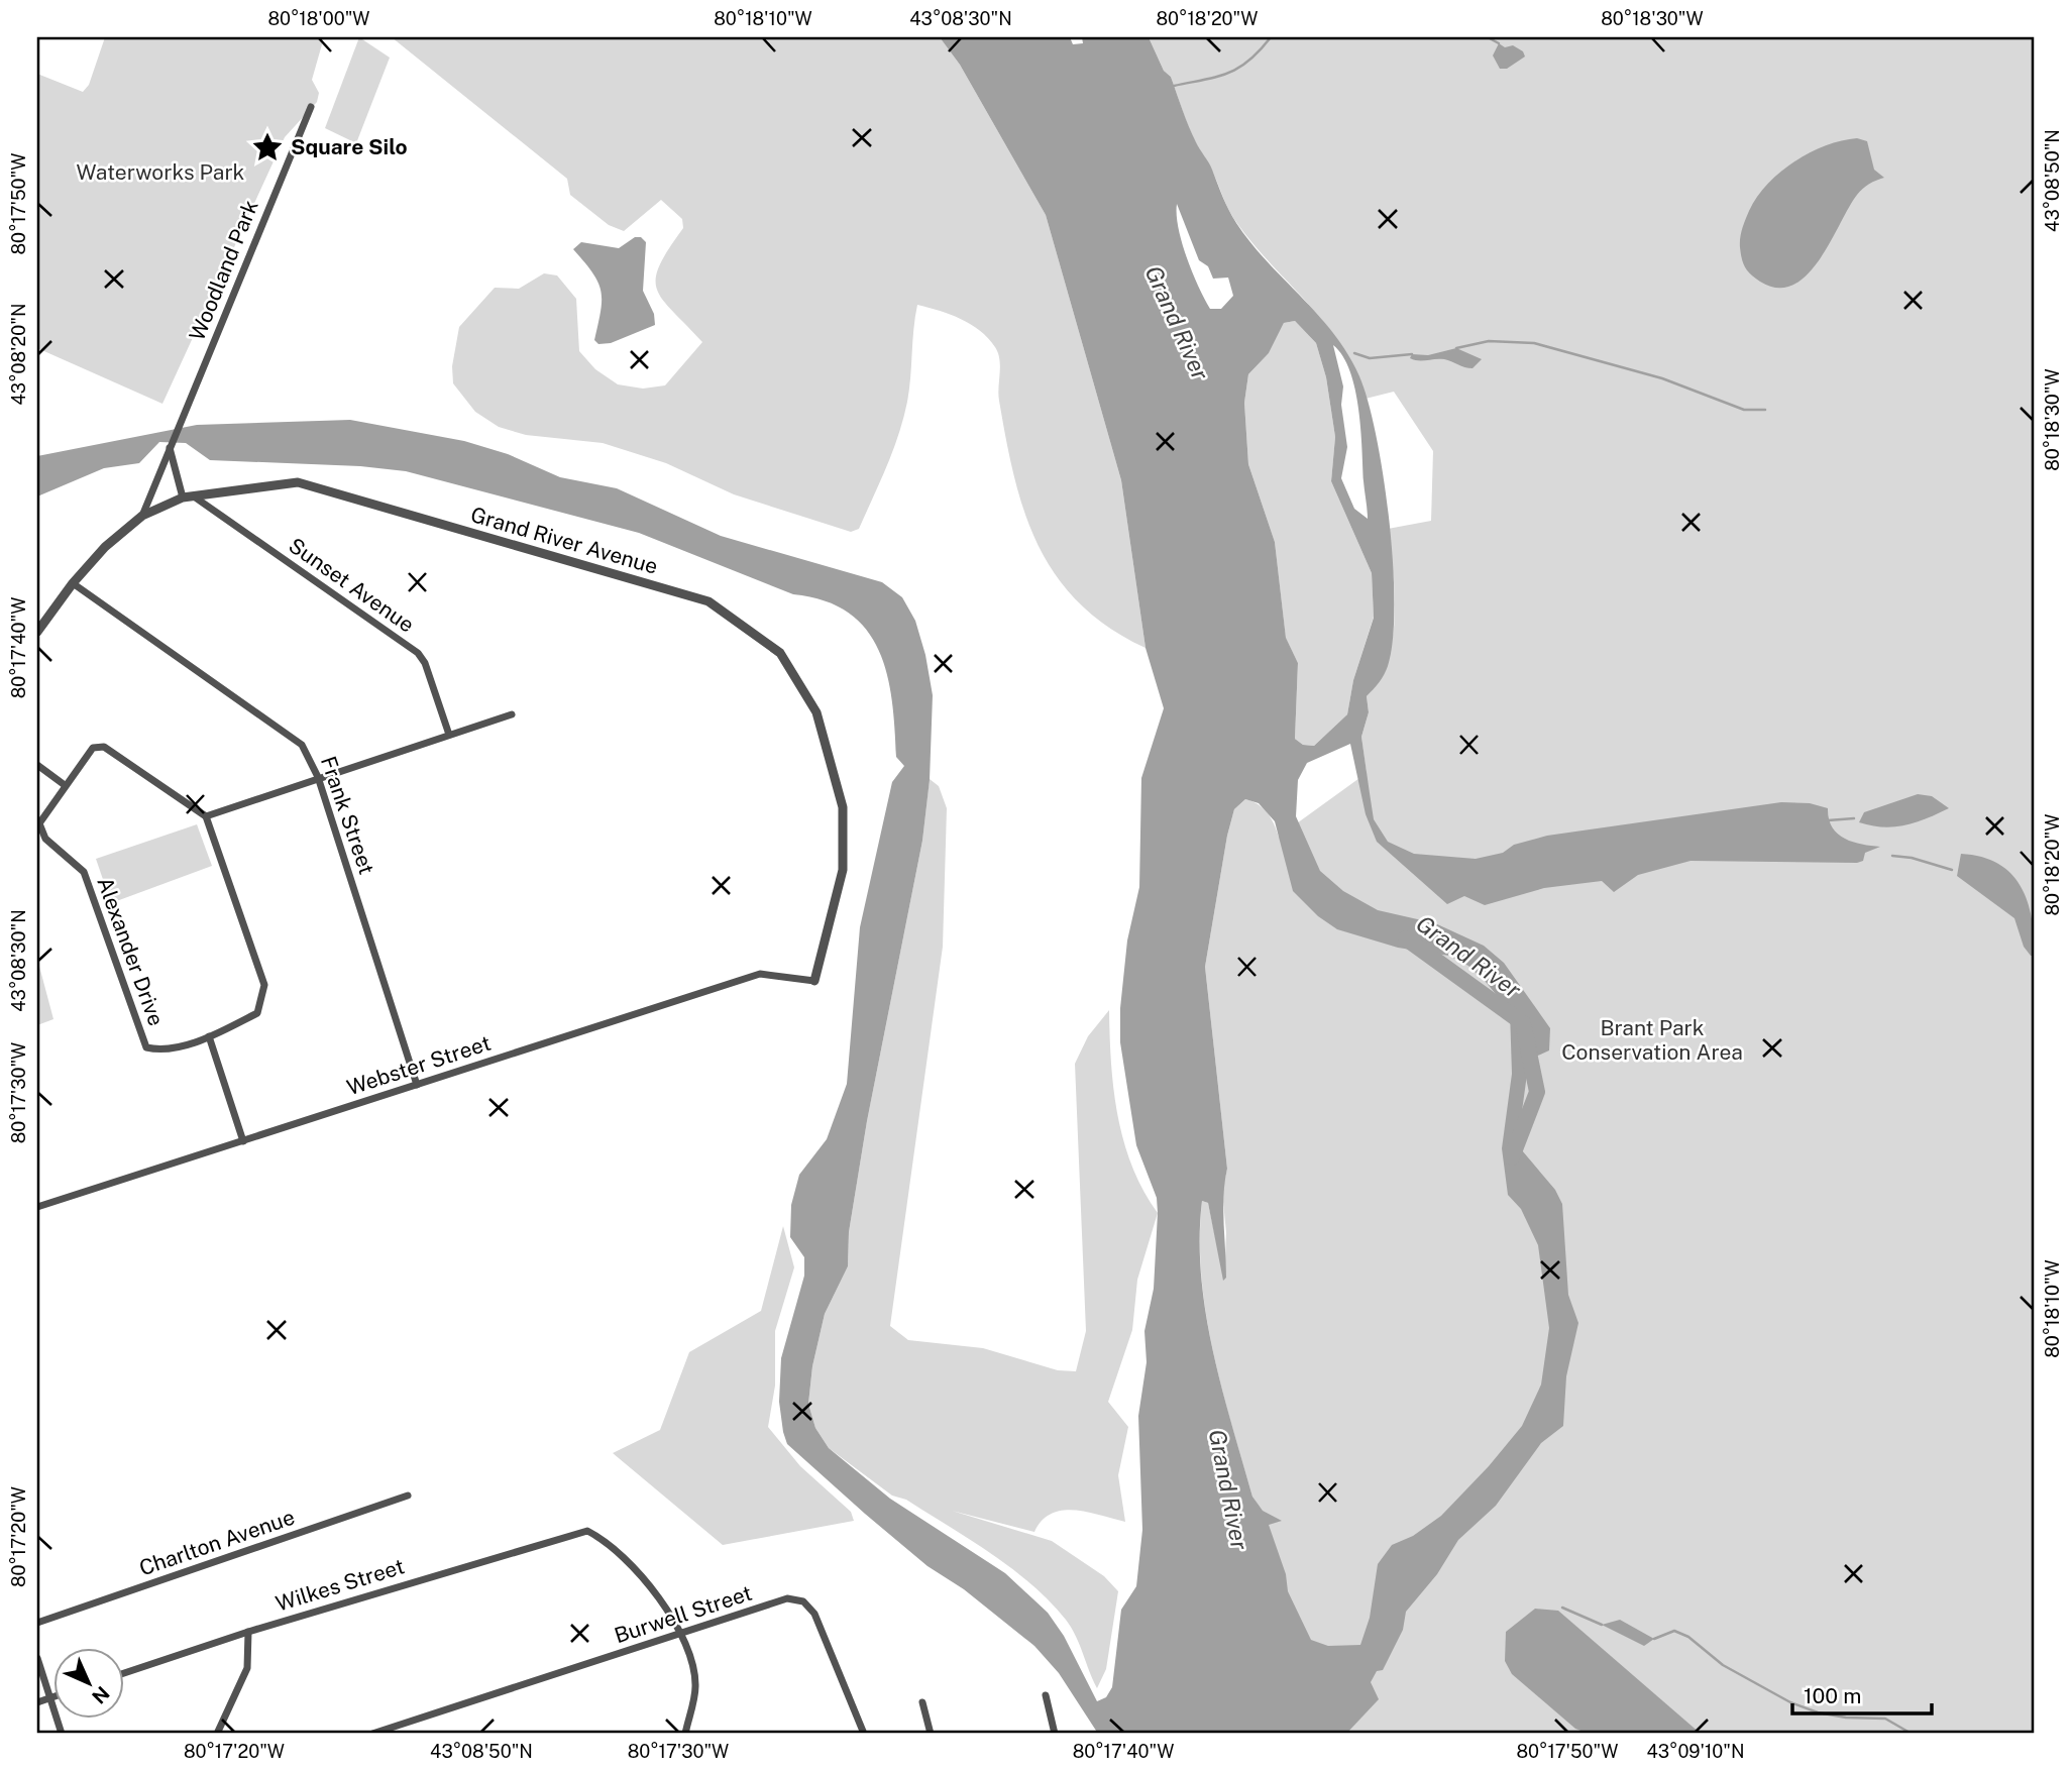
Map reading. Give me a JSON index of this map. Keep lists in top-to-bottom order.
{
  "streets": {
    "street": [
      "Woodland Park",
      "Grand River Avenue",
      "Sunset Avenue",
      "Frank Street",
      "Alexander Drive",
      "Webster Street",
      "Charlton Avenue",
      "Wilkes Street",
      "Burwell Street"
    ]
  },
  "crossings": [
    ["Woodland Park", "Grand River Avenue"],
    ["Grand River Avenue", "Sunset Avenue"],
    ["Grand River Avenue", "Frank Street"],
    ["Grand River Avenue", "Webster Street"],
    ["Frank Street", "Webster Street"],
    ["Wilkes Street", "Burwell Street"]
  ],
  "water": ["Grand River"],
  "parks": ["Waterworks Park", "Brant Park Conservation Area"],
  "places": {
    "place": ["Square Silo"]
  },
  "scale_bar": "100 m",
  "north": "bottom right",
  "coordinates": [
    "80°18'00\"W",
    "80°18'10\"W",
    "43°08'30\"N",
    "80°18'20\"W",
    "80°18'30\"W",
    "43°08'50\"N",
    "80°17'50\"W",
    "43°08'20\"N",
    "80°17'40\"W",
    "80°17'30\"W",
    "80°17'20\"W",
    "43°09'10\"N"
  ]
}
